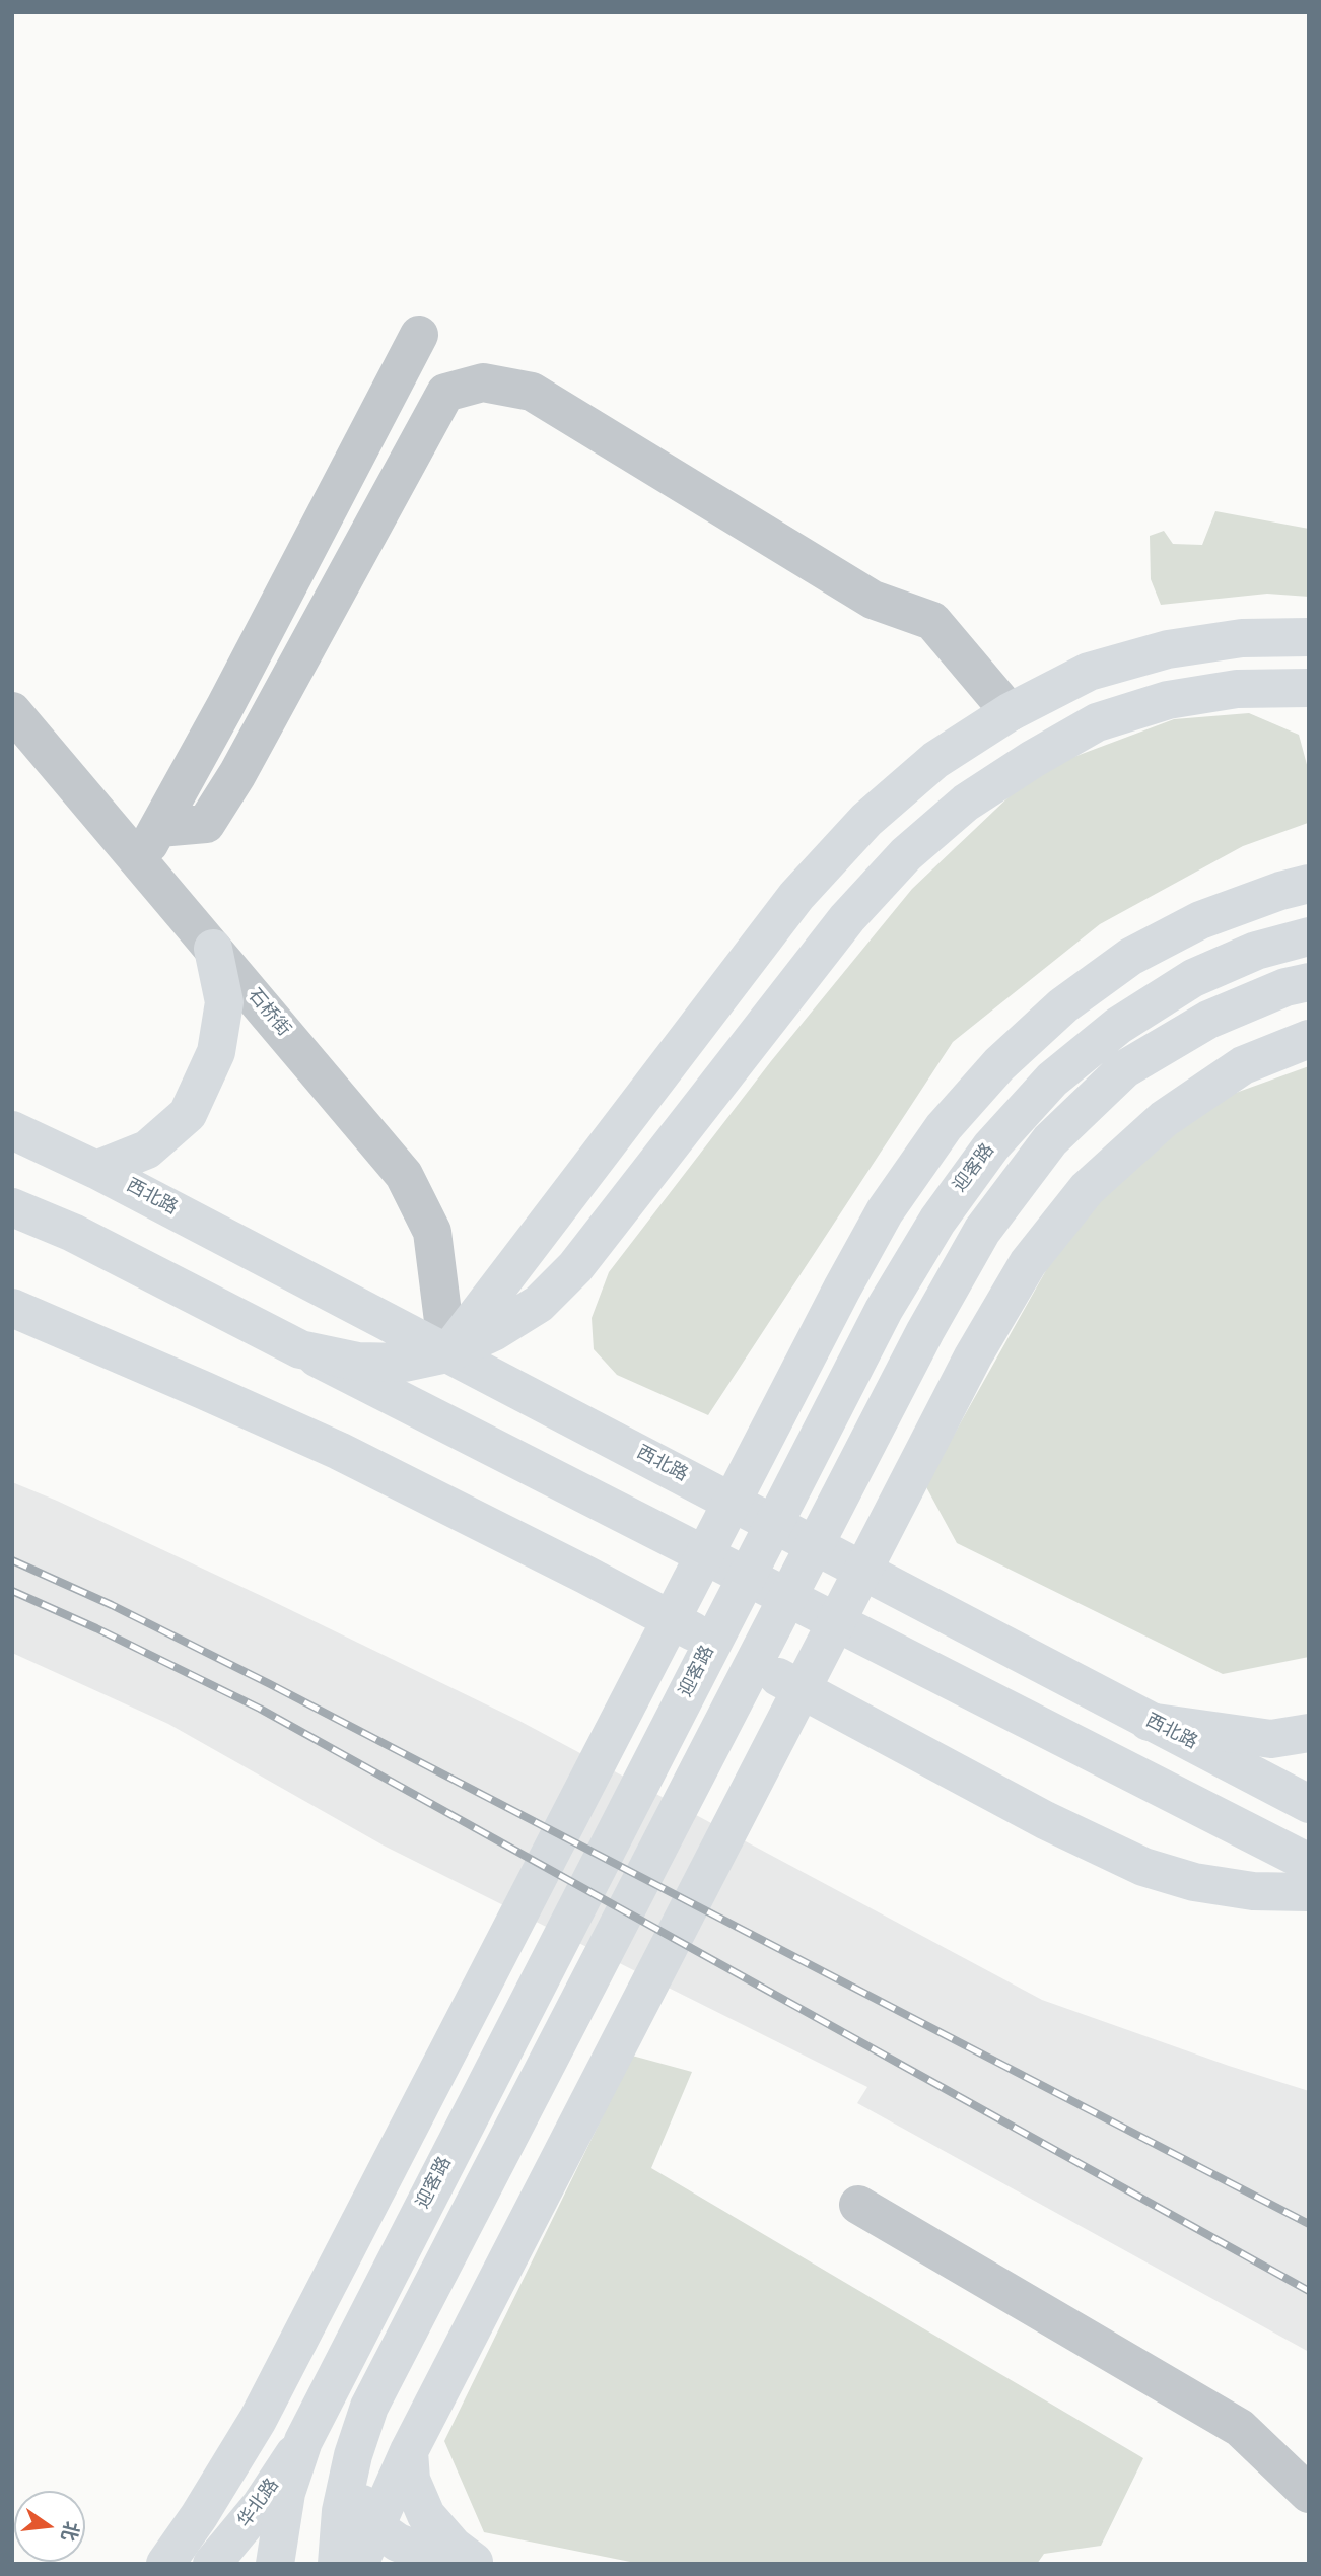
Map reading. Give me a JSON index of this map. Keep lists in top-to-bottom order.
{
  "streets": {
    "main road": ["迎客路", "西北路", "华北路"],
    "street": ["石桥街"]
  },
  "crossings": [
    ["石桥街", "西北路"],
    ["迎客路", "华北路"]
  ],
  "north": "right"
}
